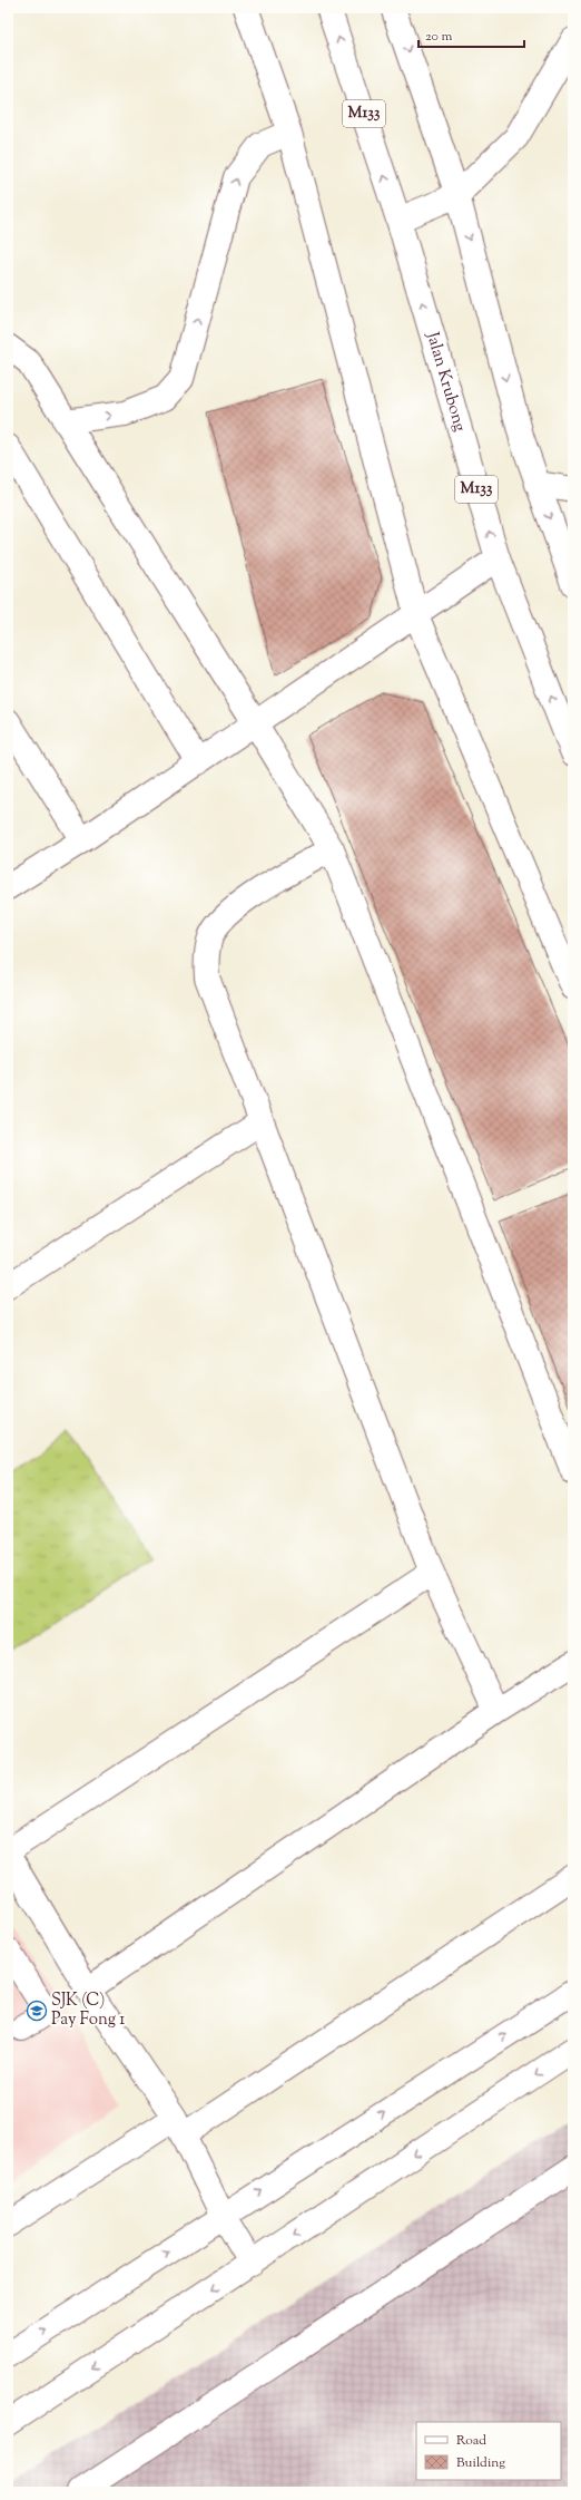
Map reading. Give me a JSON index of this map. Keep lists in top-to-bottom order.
{
  "streets": {
    "street": ["M133", "Jalan Krubong"]
  },
  "places": {
    "school or university": ["SJK (C) Pay Fong 1"]
  },
  "legend": ["Road", "Building"],
  "scale_bar": "20 m"
}
